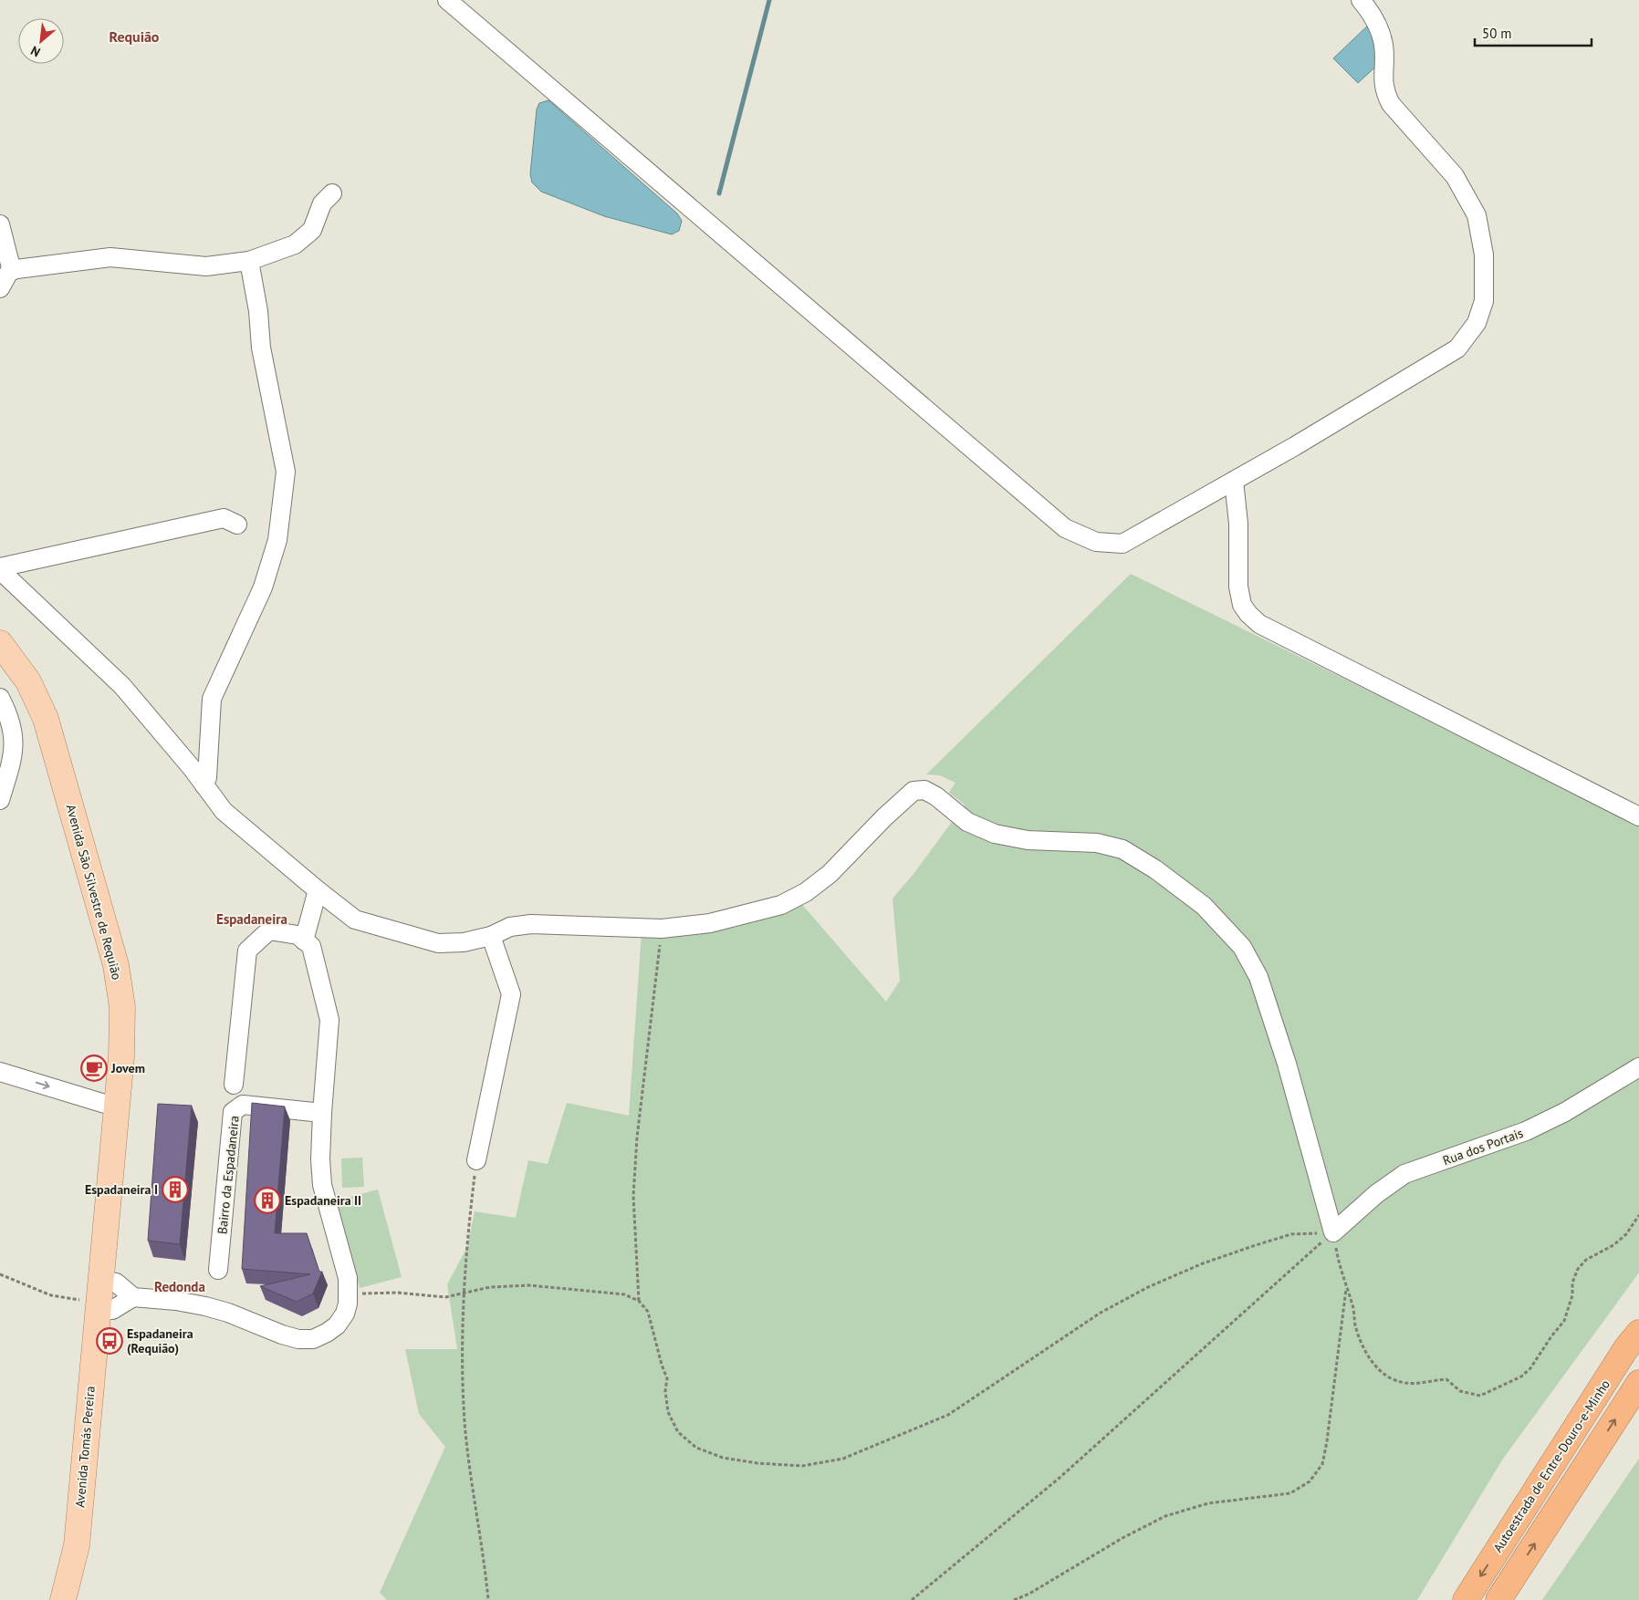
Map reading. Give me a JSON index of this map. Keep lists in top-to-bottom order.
{
  "streets": {
    "highway": ["Autoestrada de Entre-Douro-e-Minho"],
    "main road": ["Avenida São Silvestre de Requião", "Avenida Tomás Pereira"],
    "street": ["Rua dos Portais", "Bairro da Espadaneira"]
  },
  "crossings": [
    ["Avenida São Silvestre de Requião", "Avenida Tomás Pereira"]
  ],
  "districts": ["Requião", "Espadaneira", "Redonda"],
  "places": {
    "cafe": ["Jovem"],
    "building": ["Espadaneira I", "Espadaneira II"],
    "bus stop": ["Espadaneira (Requião)"]
  },
  "scale_bar": "50 m",
  "north": "bottom left"
}
